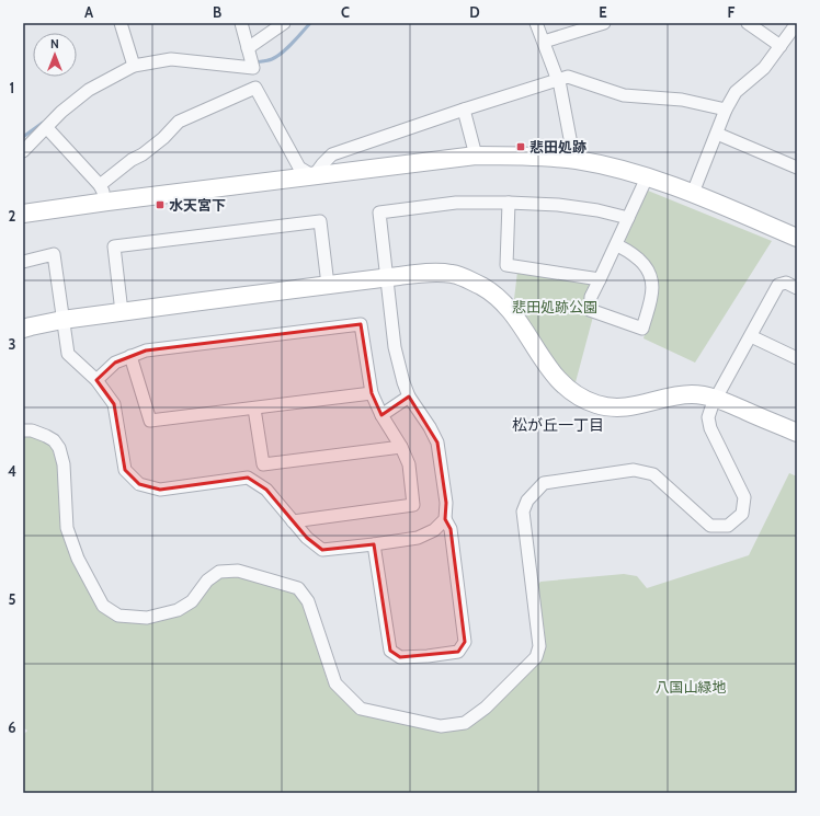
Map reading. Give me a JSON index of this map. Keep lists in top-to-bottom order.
{
  "districts": ["松が丘一丁目"],
  "parks": ["悲田処跡公園", "八国山緑地"],
  "places": {
    "transit": ["悲田処跡", "水天宮下"]
  },
  "north": "top",
  "grid": {
    "columns": [
      "A",
      "B",
      "C",
      "D",
      "E",
      "F"
    ],
    "rows": [
      "1",
      "2",
      "3",
      "4",
      "5",
      "6"
    ]
  }
}
